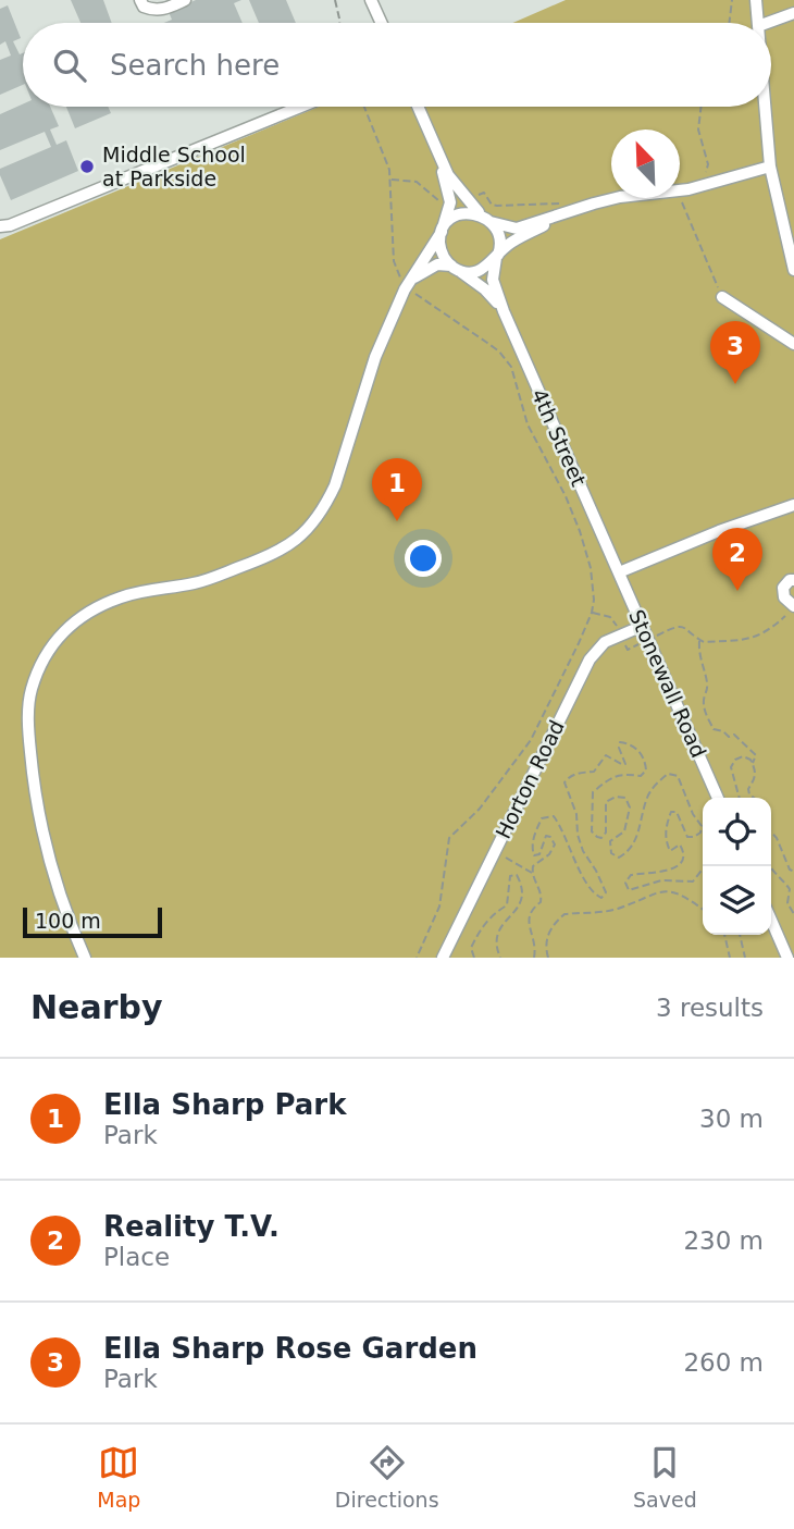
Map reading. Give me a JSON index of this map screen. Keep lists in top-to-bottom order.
{
  "streets": {
    "street": ["4th Street", "Stonewall Road", "Horton Road"]
  },
  "crossings": [
    ["4th Street", "Stonewall Road"],
    ["Stonewall Road", "Horton Road"]
  ],
  "places": ["Middle School at Parkside"],
  "scale_bar": "100 m",
  "north": "top left",
  "page": {
    "search": "Search here",
    "pins": ["3", "1", "2"],
    "scale": "100 m",
    "heading": ["Nearby", "3 results"],
    "list": [
      {
        "mark": "1",
        "name": "Ella Sharp Park",
        "note": "Park",
        "value": "30 m"
      },
      {
        "mark": "2",
        "name": "Reality T.V.",
        "note": "Place",
        "value": "230 m"
      },
      {
        "mark": "3",
        "name": "Ella Sharp Rose Garden",
        "note": "Park",
        "value": "260 m"
      }
    ],
    "nav": ["Map", "Directions", "Saved"]
  }
}
